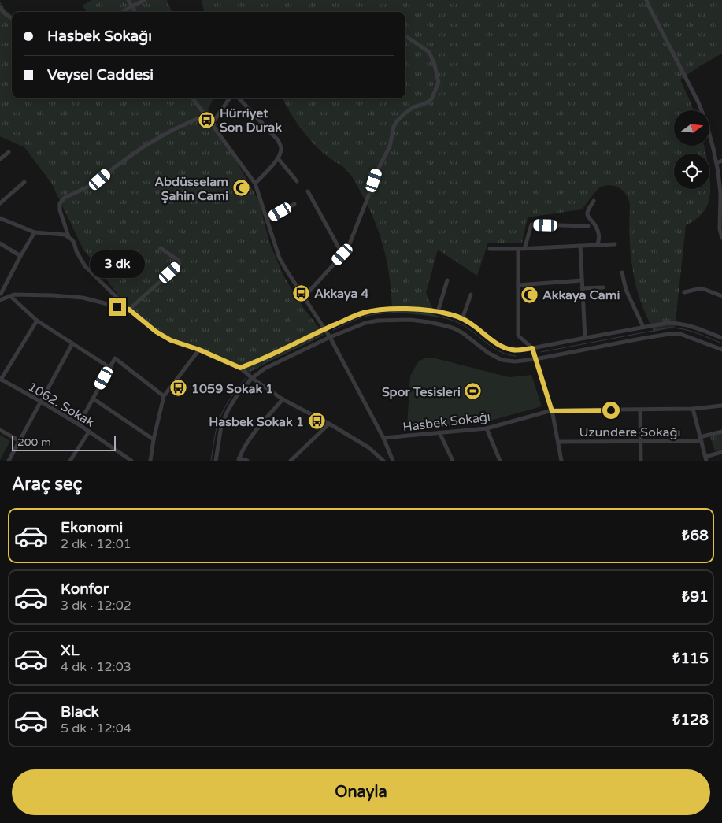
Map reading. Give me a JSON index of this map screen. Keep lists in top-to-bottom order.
{
  "streets": {
    "street": ["1062. Sokak", "Hasbek Sokağı", "Uzundere Sokağı"]
  },
  "places": {
    "bus stop": [
      "Hürriyet Son Durak",
      "Akkaya 4",
      "1059 Sokak 1",
      "Hasbek Sokak 1"
    ],
    "mosque": ["Abdüsselam Şahin Cami", "Akkaya Cami"],
    "sports": ["Spor Tesisleri"]
  },
  "scale_bar": "200 m",
  "north": "right",
  "page": {
    "banner": ["Hasbek Sokağı", "Veysel Caddesi"],
    "bubble": "3 dk",
    "scale": "200 m",
    "heading": "Araç seç",
    "list": [
      {
        "name": "Ekonomi",
        "note": "2 dk · 12:01",
        "value": "₺68"
      },
      {
        "name": "Konfor",
        "note": "3 dk · 12:02",
        "value": "₺91"
      },
      {
        "name": "XL",
        "note": "4 dk · 12:03",
        "value": "₺115"
      },
      {
        "name": "Black",
        "note": "5 dk · 12:04",
        "value": "₺128"
      }
    ],
    "buttons": "Onayla"
  }
}
